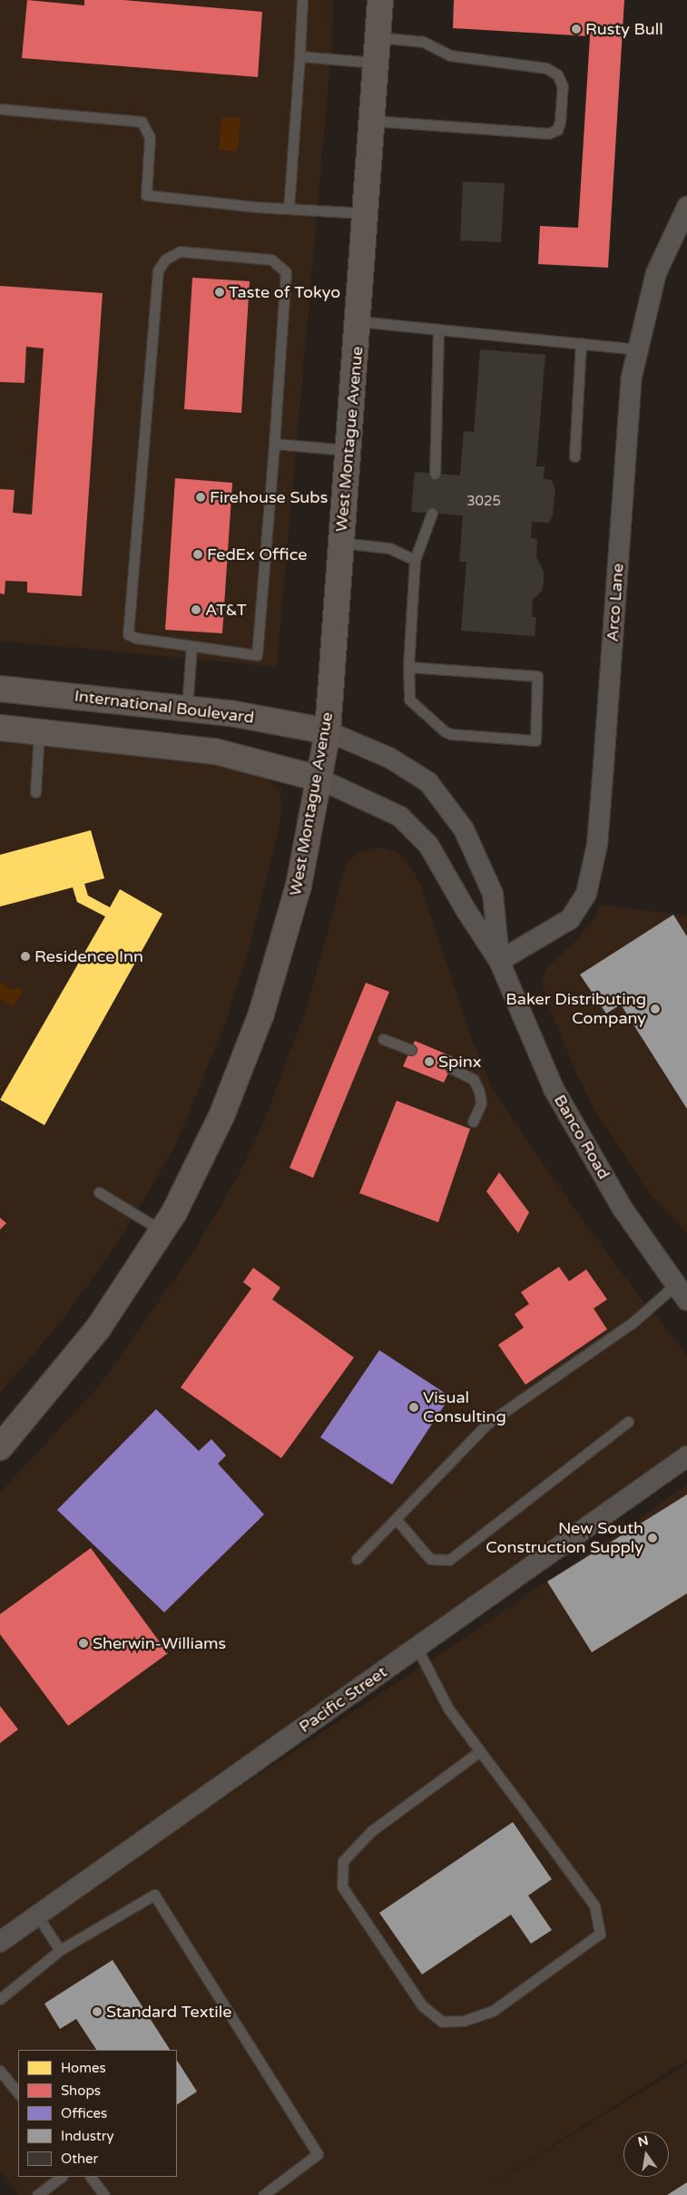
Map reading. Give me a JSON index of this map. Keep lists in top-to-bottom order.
{
  "streets": {
    "main road": ["West Montague Avenue", "International Boulevard"],
    "street": ["Arco Lane", "Banco Road", "Pacific Street"]
  },
  "crossings": [
    ["West Montague Avenue", "International Boulevard"],
    ["West Montague Avenue", "Banco Road"],
    ["Arco Lane", "Banco Road"],
    ["International Boulevard", "Banco Road"]
  ],
  "places": [
    "Rusty Bull",
    "Taste of Tokyo",
    "Firehouse Subs",
    "FedEx Office",
    "AT&T",
    "Residence Inn",
    "Baker Distributing Company",
    "Spinx",
    "Visual Consulting",
    "New South Construction Supply",
    "Sherwin-Williams",
    "Standard Textile"
  ],
  "house_numbers": ["3025"],
  "legend": [
    "Homes",
    "Shops",
    "Offices",
    "Industry",
    "Other"
  ],
  "north": "top"
}
